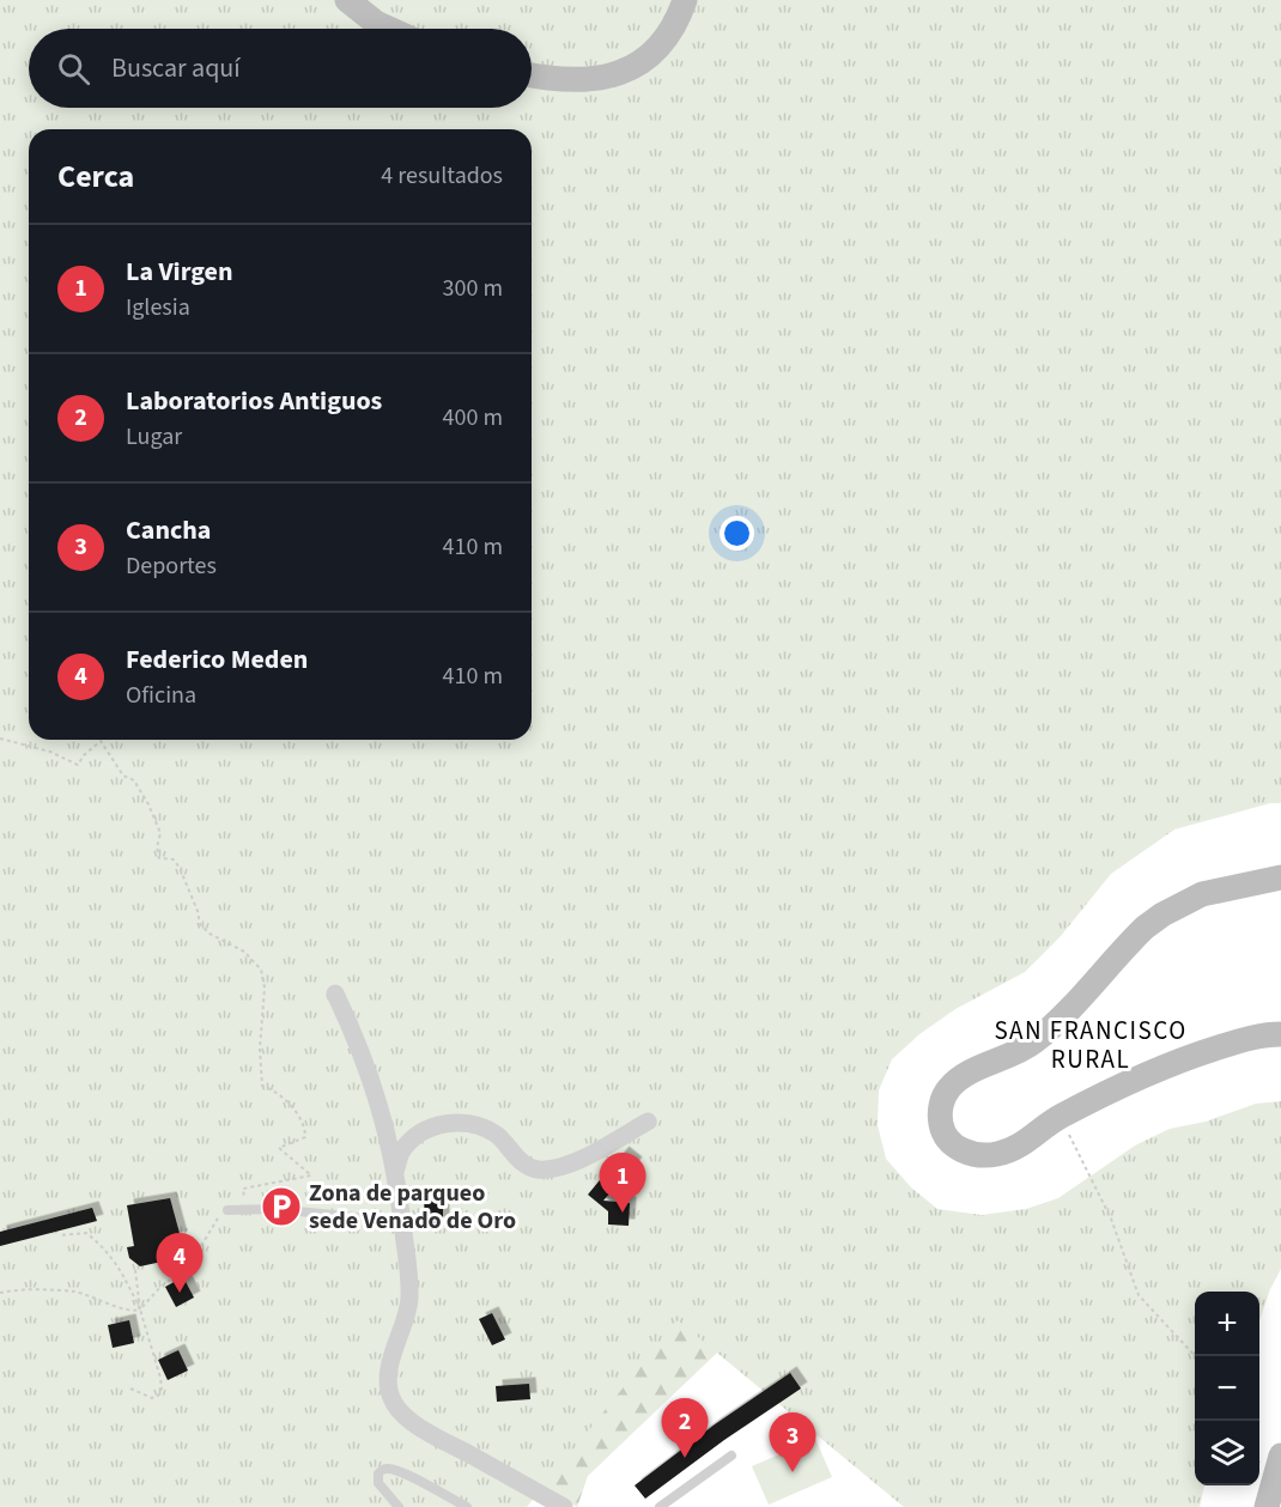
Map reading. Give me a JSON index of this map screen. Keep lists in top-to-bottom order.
{
  "districts": ["SAN FRANCISCO RURAL"],
  "places": {
    "parking": ["Zona de parqueo sede Venado de Oro"]
  },
  "page": {
    "search": "Buscar aquí",
    "heading": ["Cerca", "4 resultados"],
    "list": [
      {
        "mark": "1",
        "name": "La Virgen",
        "note": "Iglesia",
        "value": "300 m"
      },
      {
        "mark": "2",
        "name": "Laboratorios Antiguos",
        "note": "Lugar",
        "value": "400 m"
      },
      {
        "mark": "3",
        "name": "Cancha",
        "note": "Deportes",
        "value": "410 m"
      },
      {
        "mark": "4",
        "name": "Federico Meden",
        "note": "Oficina",
        "value": "410 m"
      }
    ],
    "pins": [
      "1",
      "4",
      "2",
      "3"
    ],
    "map_buttons": ["+", "−"]
  }
}
